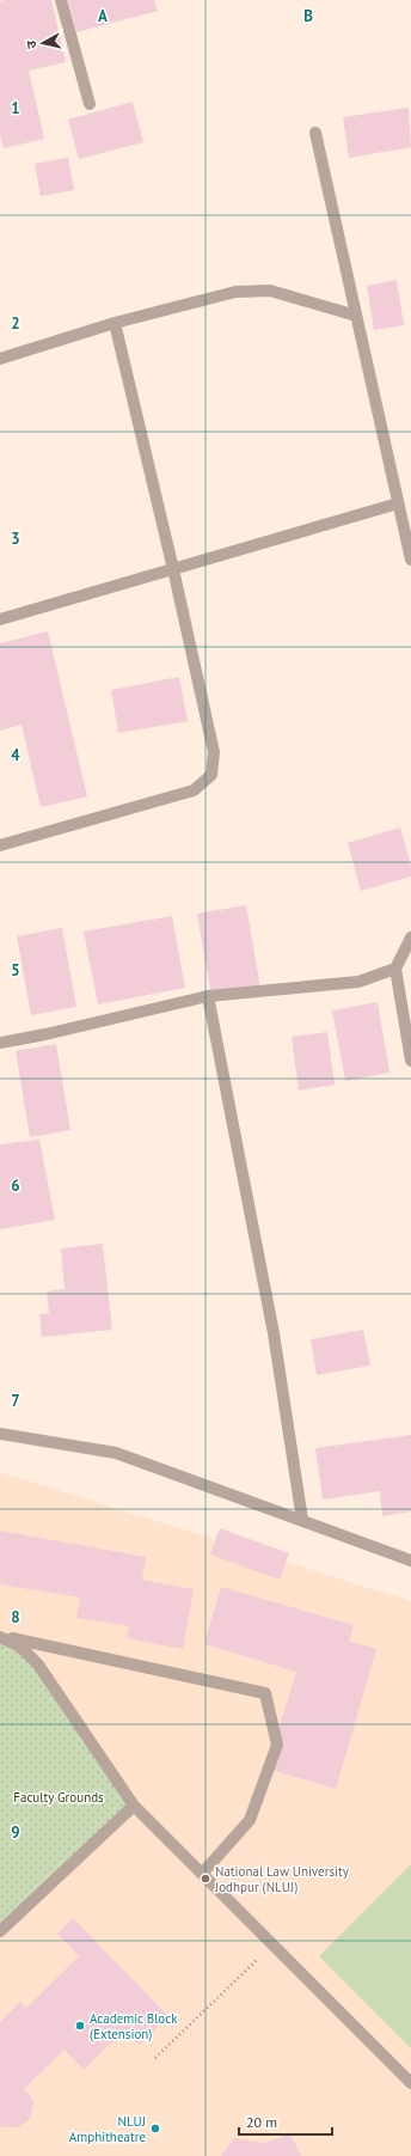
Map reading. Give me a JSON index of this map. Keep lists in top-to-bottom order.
{
  "parks": ["Faculty Grounds"],
  "places": ["National Law University Jodhpur (NLUJ)", "Academic Block (Extension)", "NLUJ Amphitheatre"],
  "scale_bar": "20 m",
  "north": "left",
  "grid": {
    "columns": ["A", "B"],
    "rows": [
      "1",
      "2",
      "3",
      "4",
      "5",
      "6",
      "7",
      "8",
      "9"
    ]
  }
}
